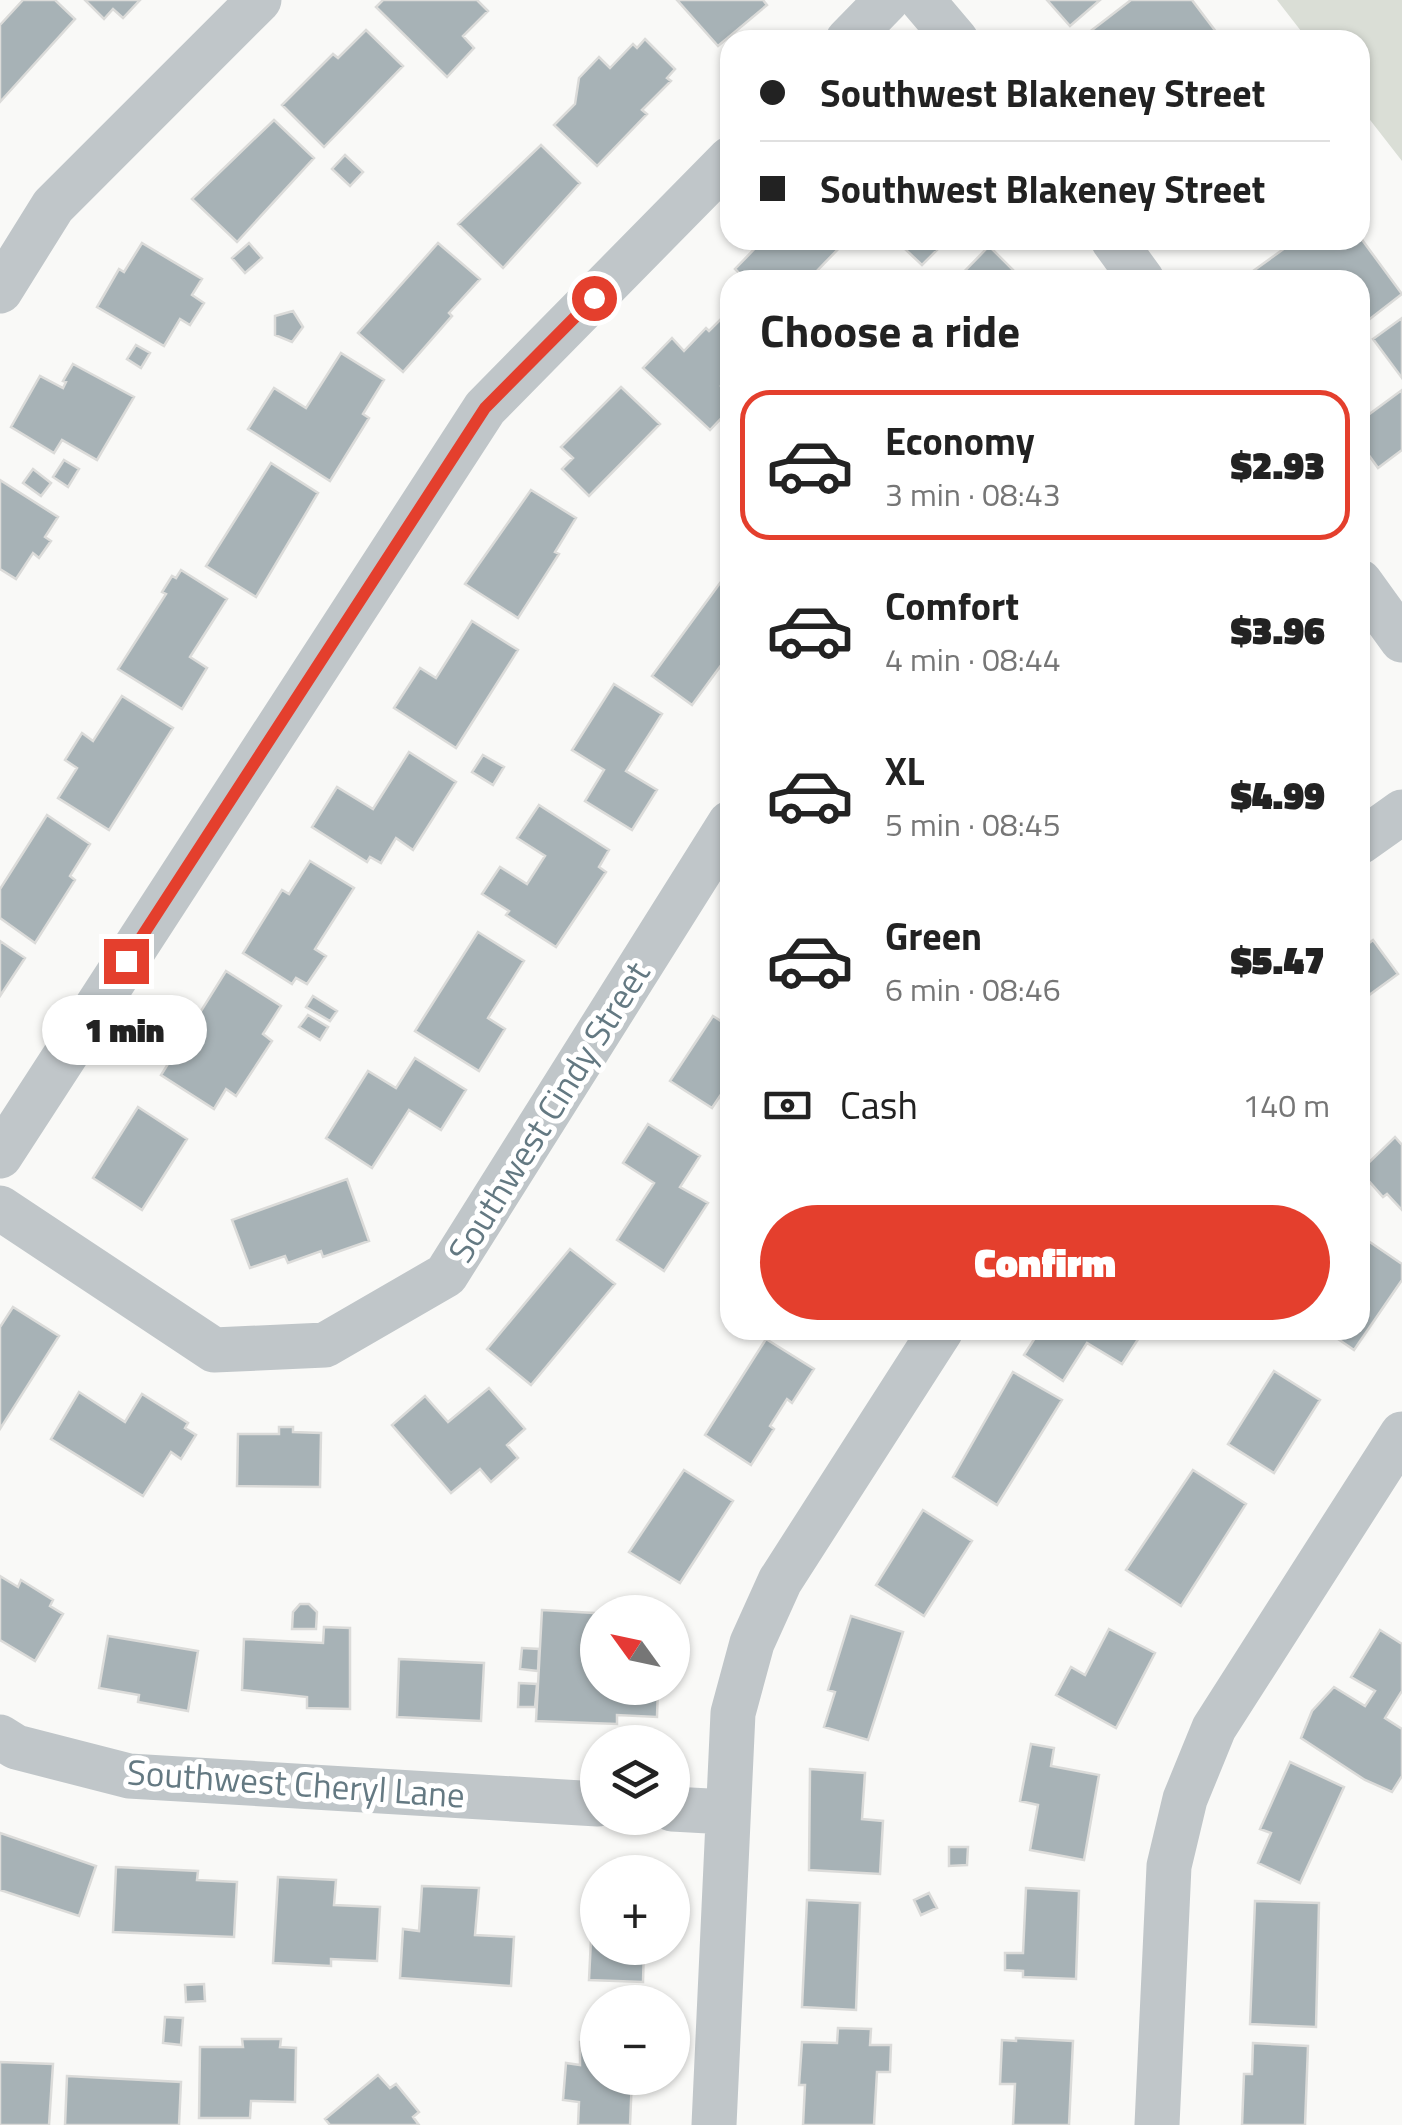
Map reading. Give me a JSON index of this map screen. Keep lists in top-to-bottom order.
{
  "streets": {
    "street": ["Southwest Cindy Street", "Southwest Cheryl Lane"]
  },
  "north": "top left",
  "page": {
    "banner": ["Southwest Blakeney Street", "Southwest Blakeney Street"],
    "heading": "Choose a ride",
    "list": [
      {
        "name": "Economy",
        "note": "3 min · 08:43",
        "value": "$2.93"
      },
      {
        "name": "Comfort",
        "note": "4 min · 08:44",
        "value": "$3.96"
      },
      {
        "name": "XL",
        "note": "5 min · 08:45",
        "value": "$4.99"
      },
      {
        "name": "Green",
        "note": "6 min · 08:46",
        "value": "$5.47"
      }
    ],
    "bubble": "1 min",
    "pay": ["Cash", "140 m"],
    "buttons": "Confirm",
    "map_buttons": ["+", "−"]
  }
}
